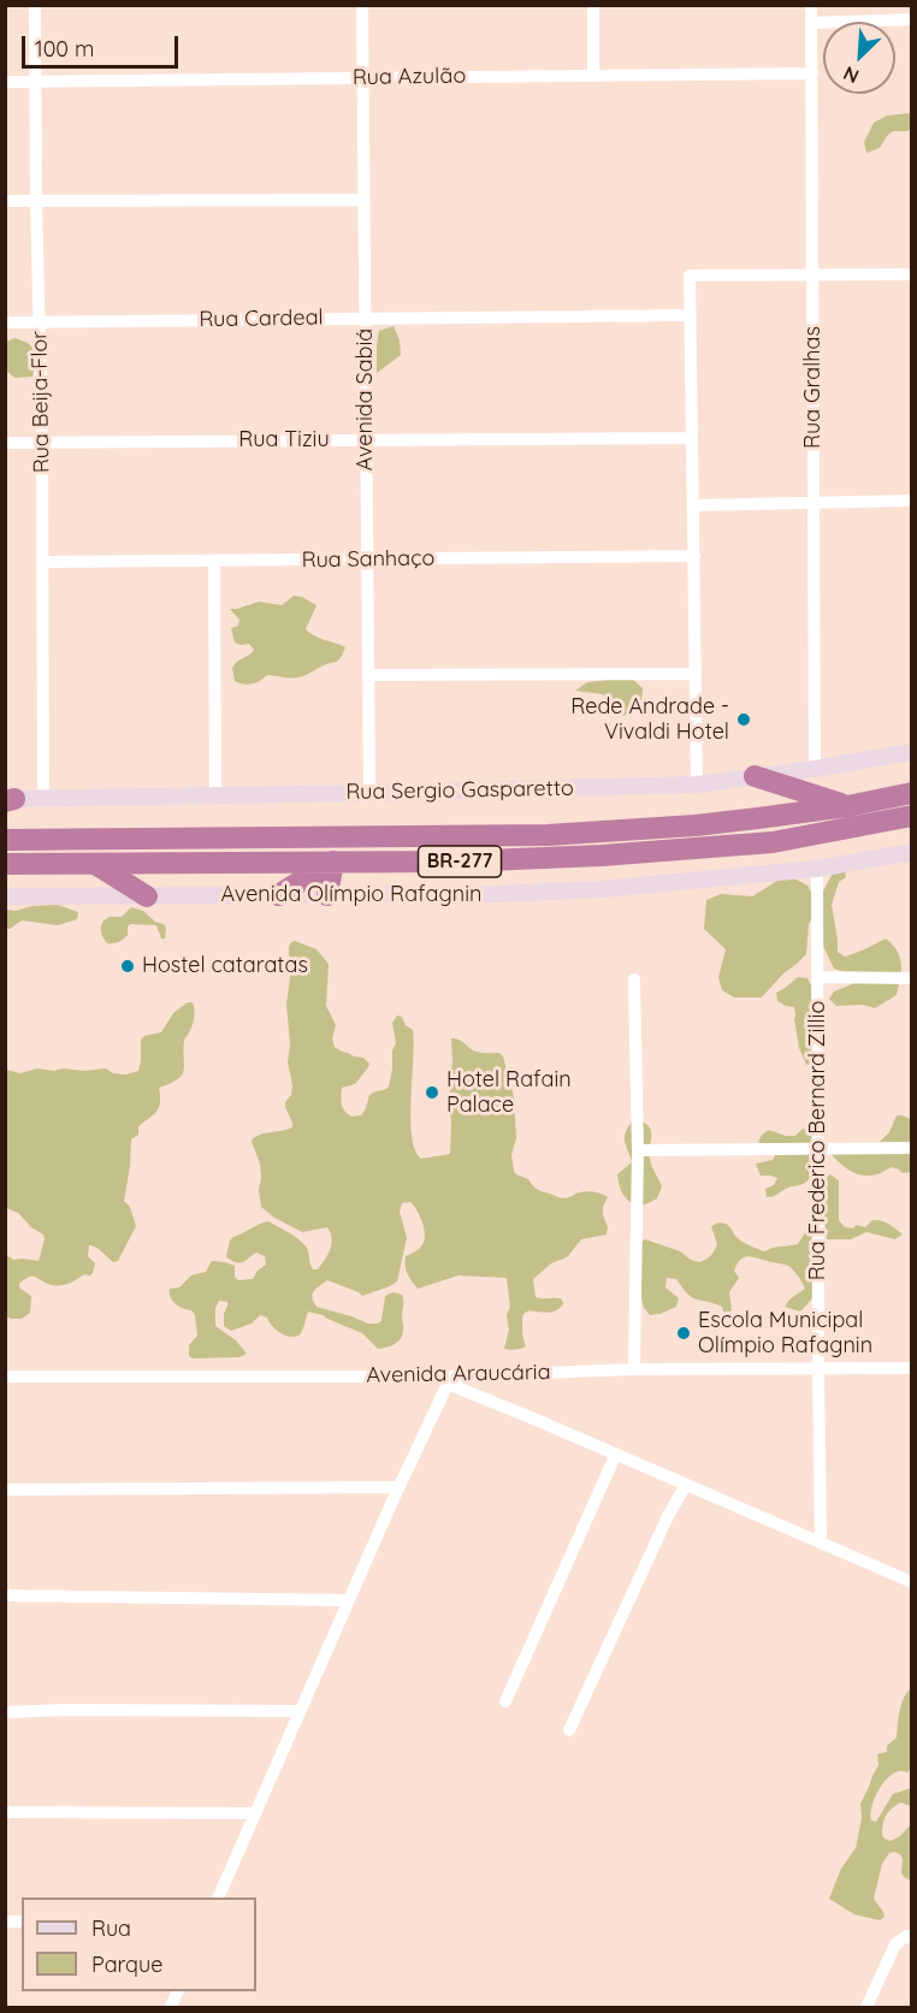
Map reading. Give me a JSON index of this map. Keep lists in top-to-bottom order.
{
  "streets": {
    "highway": ["BR-277"],
    "street": [
      "Rua Azulão",
      "Rua Cardeal",
      "Rua Gralhas",
      "Avenida Sabiá",
      "Rua Beija-Flor",
      "Rua Tiziu",
      "Rua Sanhaço",
      "Rua Sergio Gasparetto",
      "Avenida Olímpio Rafagnin",
      "Rua Frederico Bernard Zillio",
      "Avenida Araucária"
    ]
  },
  "crossings": [
    ["Rua Azulão", "Rua Gralhas"],
    ["Rua Azulão", "Avenida Sabiá"],
    ["Rua Azulão", "Rua Beija-Flor"],
    ["Rua Cardeal", "Avenida Sabiá"],
    ["Rua Cardeal", "Rua Beija-Flor"],
    ["Rua Gralhas", "Rua Sergio Gasparetto"],
    ["Avenida Sabiá", "Rua Tiziu"],
    ["Avenida Sabiá", "Rua Sanhaço"],
    ["Avenida Sabiá", "Rua Sergio Gasparetto"],
    ["Rua Beija-Flor", "Rua Tiziu"],
    ["Rua Beija-Flor", "Rua Sanhaço"],
    ["Rua Beija-Flor", "Rua Sergio Gasparetto"],
    ["Avenida Olímpio Rafagnin", "Rua Frederico Bernard Zillio"],
    ["Rua Frederico Bernard Zillio", "Avenida Araucária"]
  ],
  "places": [
    "Rede Andrade - Vivaldi Hotel",
    "Hostel cataratas",
    "Hotel Rafain Palace",
    "Escola Municipal Olímpio Rafagnin"
  ],
  "legend": ["Rua", "Parque"],
  "scale_bar": "100 m",
  "north": "bottom left"
}
